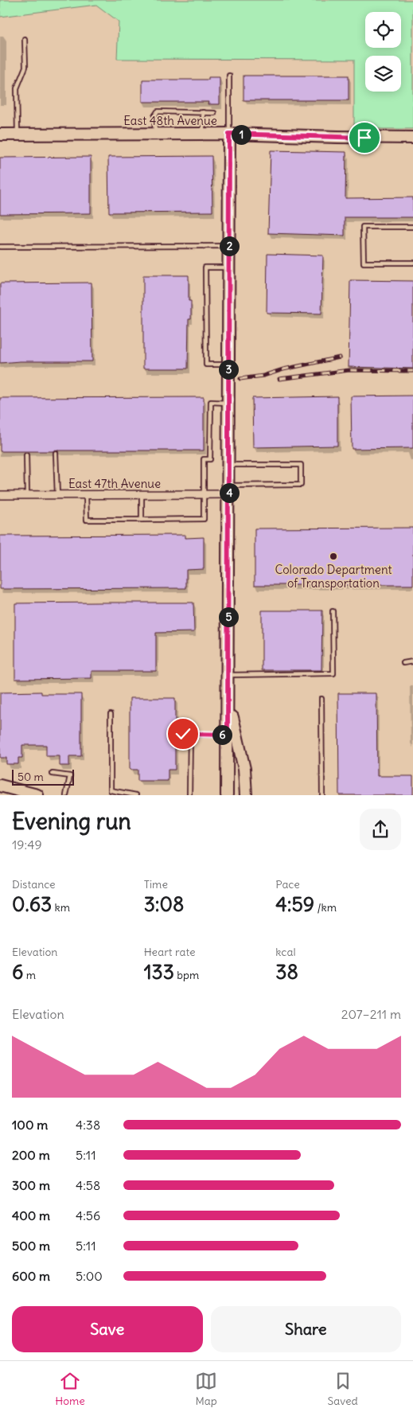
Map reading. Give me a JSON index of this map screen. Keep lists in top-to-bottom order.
{
  "streets": {
    "street": ["East 48th Avenue", "East 47th Avenue"]
  },
  "places": ["Colorado Department of Transportation"],
  "scale_bar": "50 m",
  "page": {
    "pins": [
      "1",
      "2",
      "3",
      "4",
      "5",
      "6"
    ],
    "scale": "50 m",
    "heading": ["Evening run", "19:49"],
    "stats": [
      ["Distance", "0.63 km"],
      ["Time", "3:08"],
      ["Pace", "4:59 /km"],
      ["Elevation", "6 m"],
      ["Heart rate", "133 bpm"],
      ["kcal", "38"]
    ],
    "chart": ["Elevation", "207–211 m"],
    "list": [
      {
        "name": "100 m",
        "note": "4:38"
      },
      {
        "name": "200 m",
        "note": "5:11"
      },
      {
        "name": "300 m",
        "note": "4:58"
      },
      {
        "name": "400 m",
        "note": "4:56"
      },
      {
        "name": "500 m",
        "note": "5:11"
      },
      {
        "name": "600 m",
        "note": "5:00"
      }
    ],
    "buttons": ["Save", "Share"],
    "tabs": ["Home", "Map", "Saved"]
  }
}
